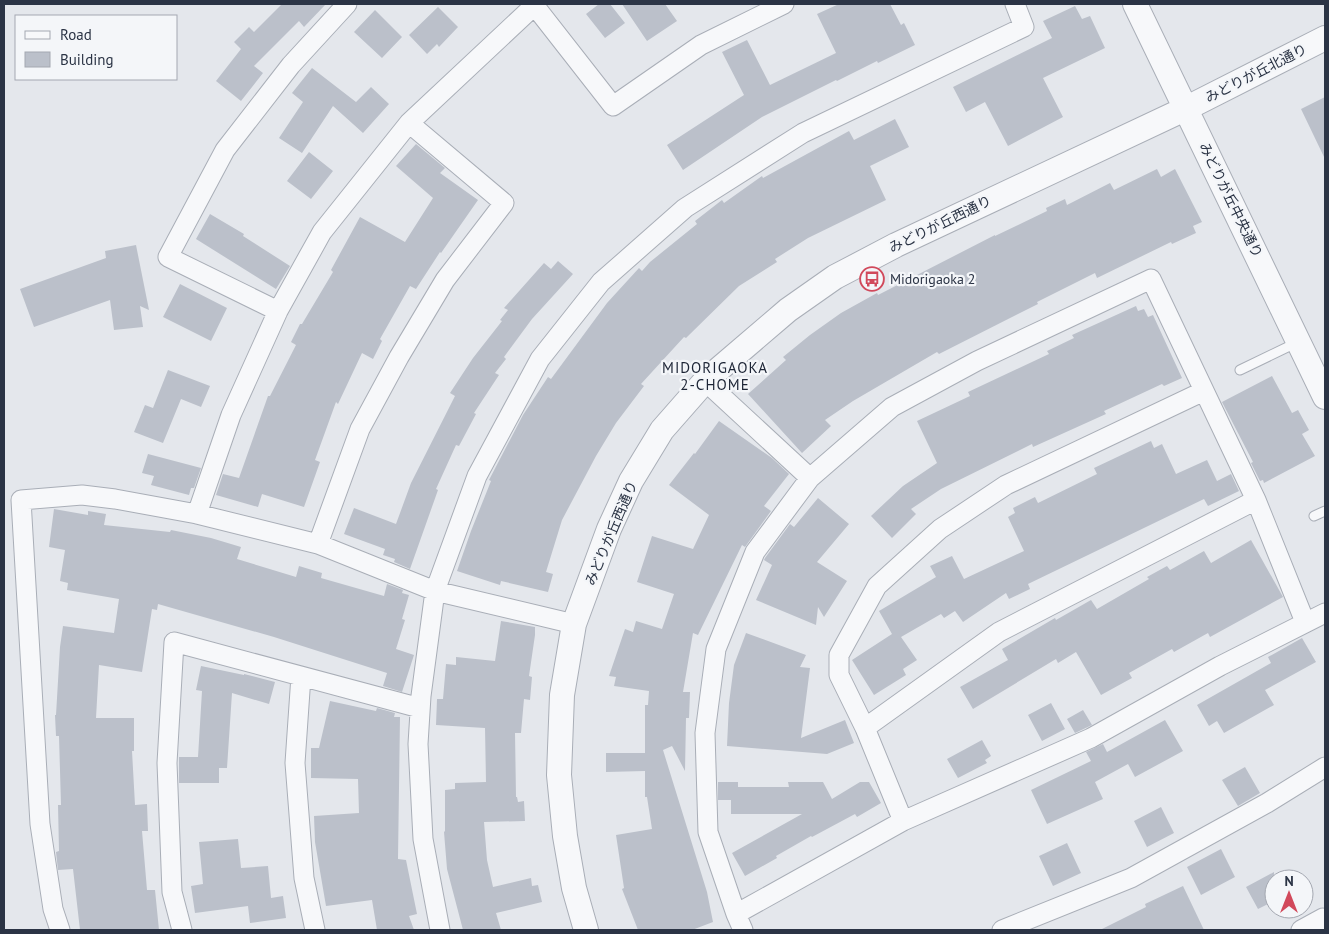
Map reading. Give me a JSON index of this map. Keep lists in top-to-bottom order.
{
  "streets": {
    "street": ["みどりが丘北通り", "みどりが丘中央通り", "みどりが丘西通り"]
  },
  "crossings": [
    ["みどりが丘北通り", "みどりが丘中央通り"],
    ["みどりが丘北通り", "みどりが丘西通り"],
    ["みどりが丘中央通り", "みどりが丘西通り"]
  ],
  "districts": ["MIDORIGAOKA 2-CHOME"],
  "places": {
    "bus stop": ["Midorigaoka 2"]
  },
  "legend": ["Road", "Building"],
  "north": "top"
}
